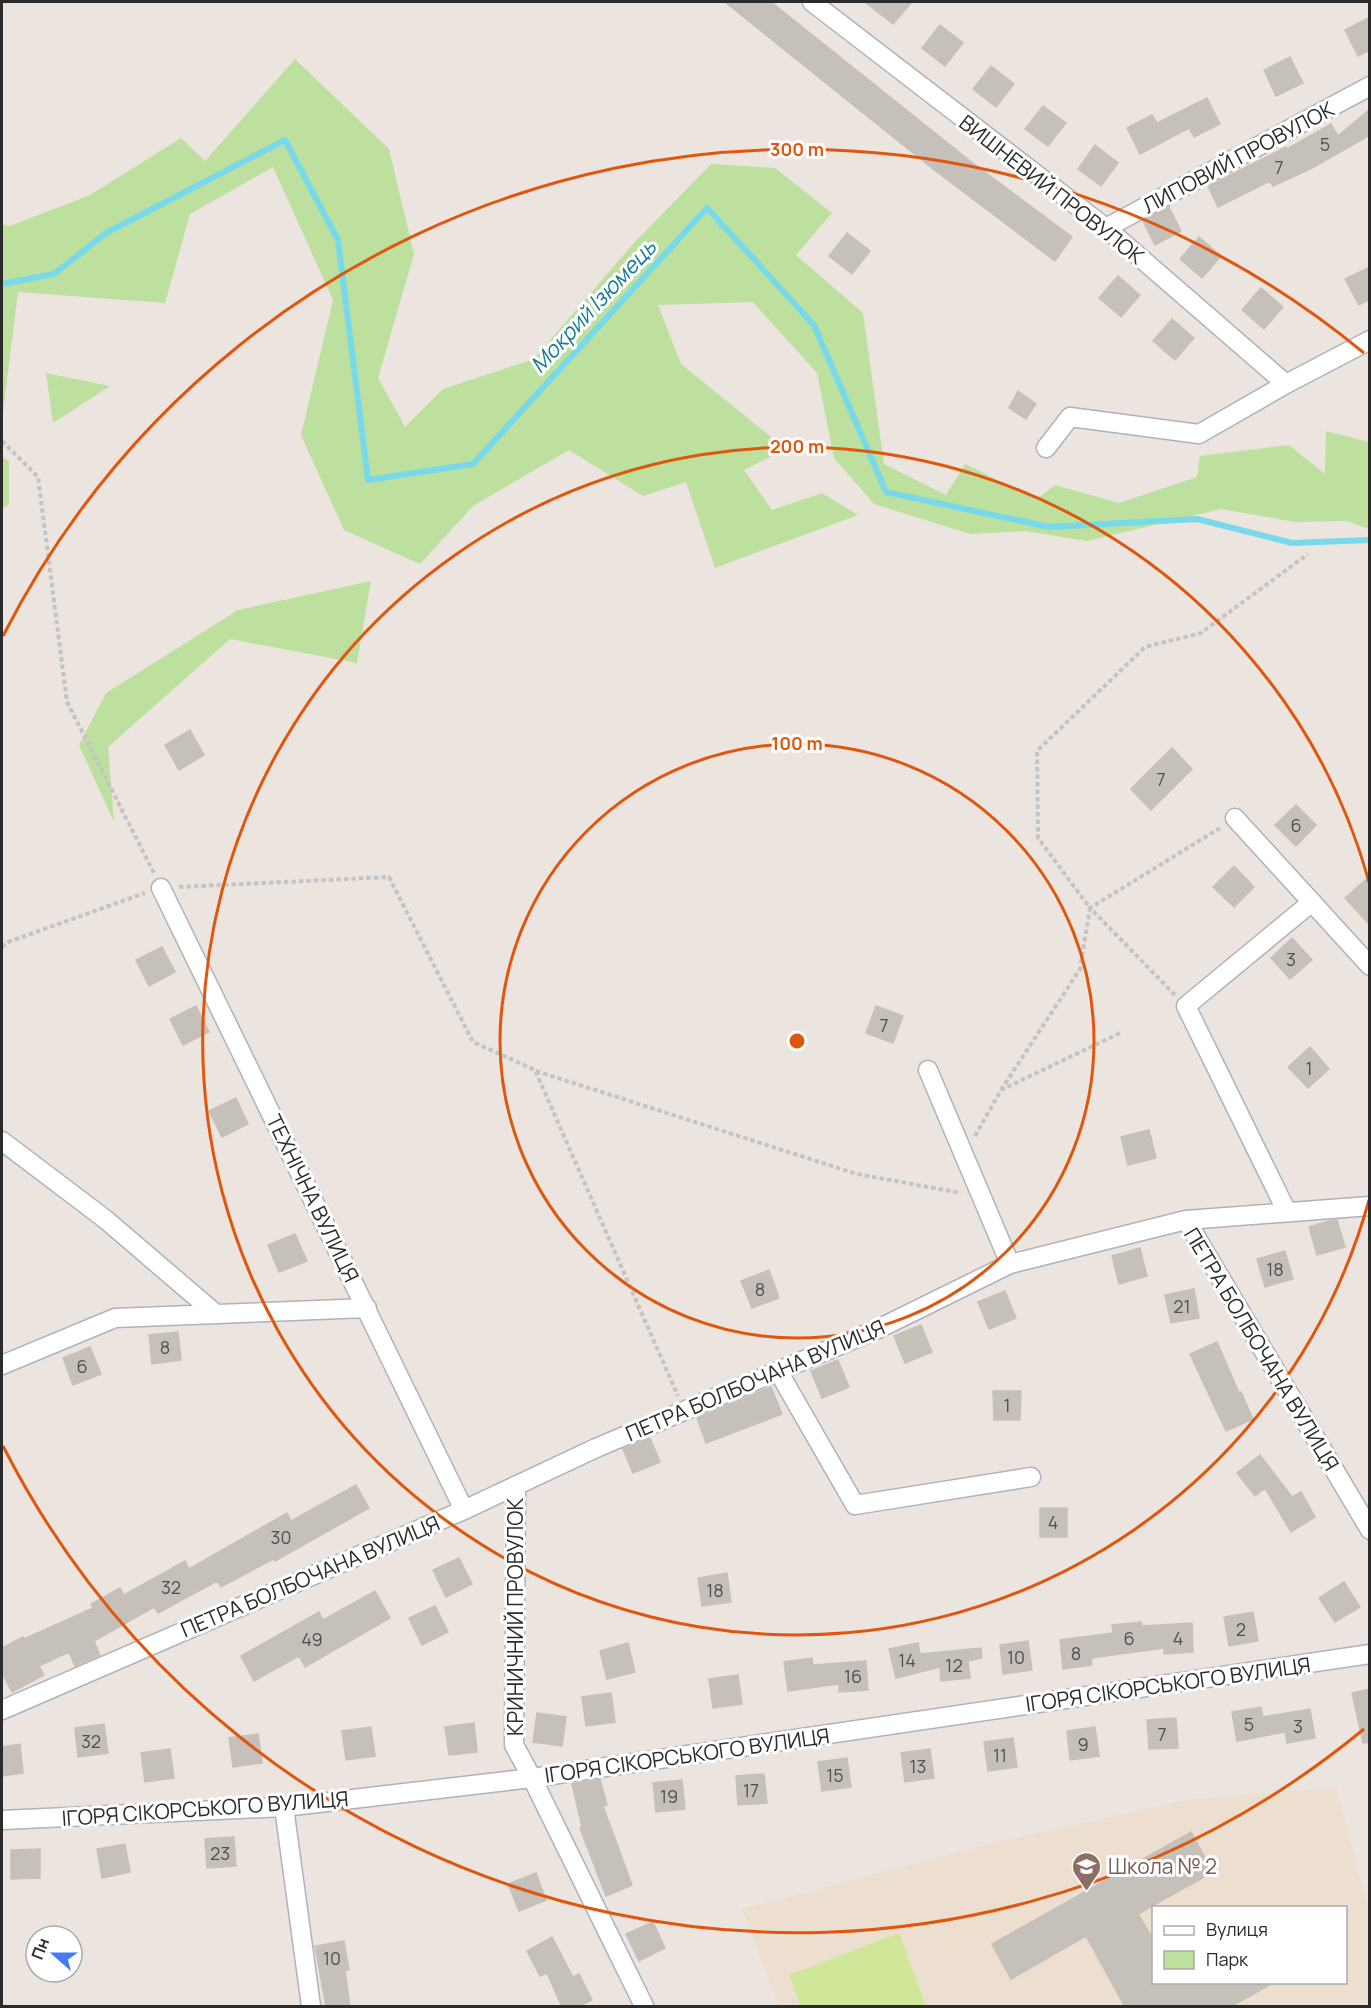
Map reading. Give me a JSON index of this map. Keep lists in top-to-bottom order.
{
  "streets": {
    "street": [
      "ЛИПОВИЙ ПРОВУЛОК",
      "ВИШНЕВИЙ ПРОВУЛОК",
      "ТЕХНІЧНА ВУЛИЦЯ",
      "ПЕТРА БОЛБОЧАНА ВУЛИЦЯ",
      "КРИНИЧНИЙ ПРОВУЛОК",
      "ІГОРЯ СІКОРСЬКОГО ВУЛИЦЯ"
    ]
  },
  "crossings": [
    ["ЛИПОВИЙ ПРОВУЛОК", "ВИШНЕВИЙ ПРОВУЛОК"],
    ["ТЕХНІЧНА ВУЛИЦЯ", "ПЕТРА БОЛБОЧАНА ВУЛИЦЯ"],
    ["ПЕТРА БОЛБОЧАНА ВУЛИЦЯ", "КРИНИЧНИЙ ПРОВУЛОК"],
    ["КРИНИЧНИЙ ПРОВУЛОК", "ІГОРЯ СІКОРСЬКОГО ВУЛИЦЯ"]
  ],
  "water": ["Мокрий Ізюмець"],
  "places": {
    "school or university": ["Школа № 2"]
  },
  "house_numbers": [
    "5",
    "7",
    "7",
    "6",
    "3",
    "7",
    "1",
    "18",
    "8",
    "21",
    "8",
    "6",
    "1",
    "4",
    "30",
    "32",
    "18",
    "2",
    "6",
    "4",
    "49",
    "8",
    "10",
    "14",
    "12",
    "16",
    "5",
    "3",
    "7",
    "32",
    "9",
    "11",
    "13",
    "15",
    "17",
    "19",
    "23",
    "10"
  ],
  "legend": ["Вулиця", "Парк"],
  "north": "left",
  "rings": ["300 m", "200 m", "100 m"]
}
